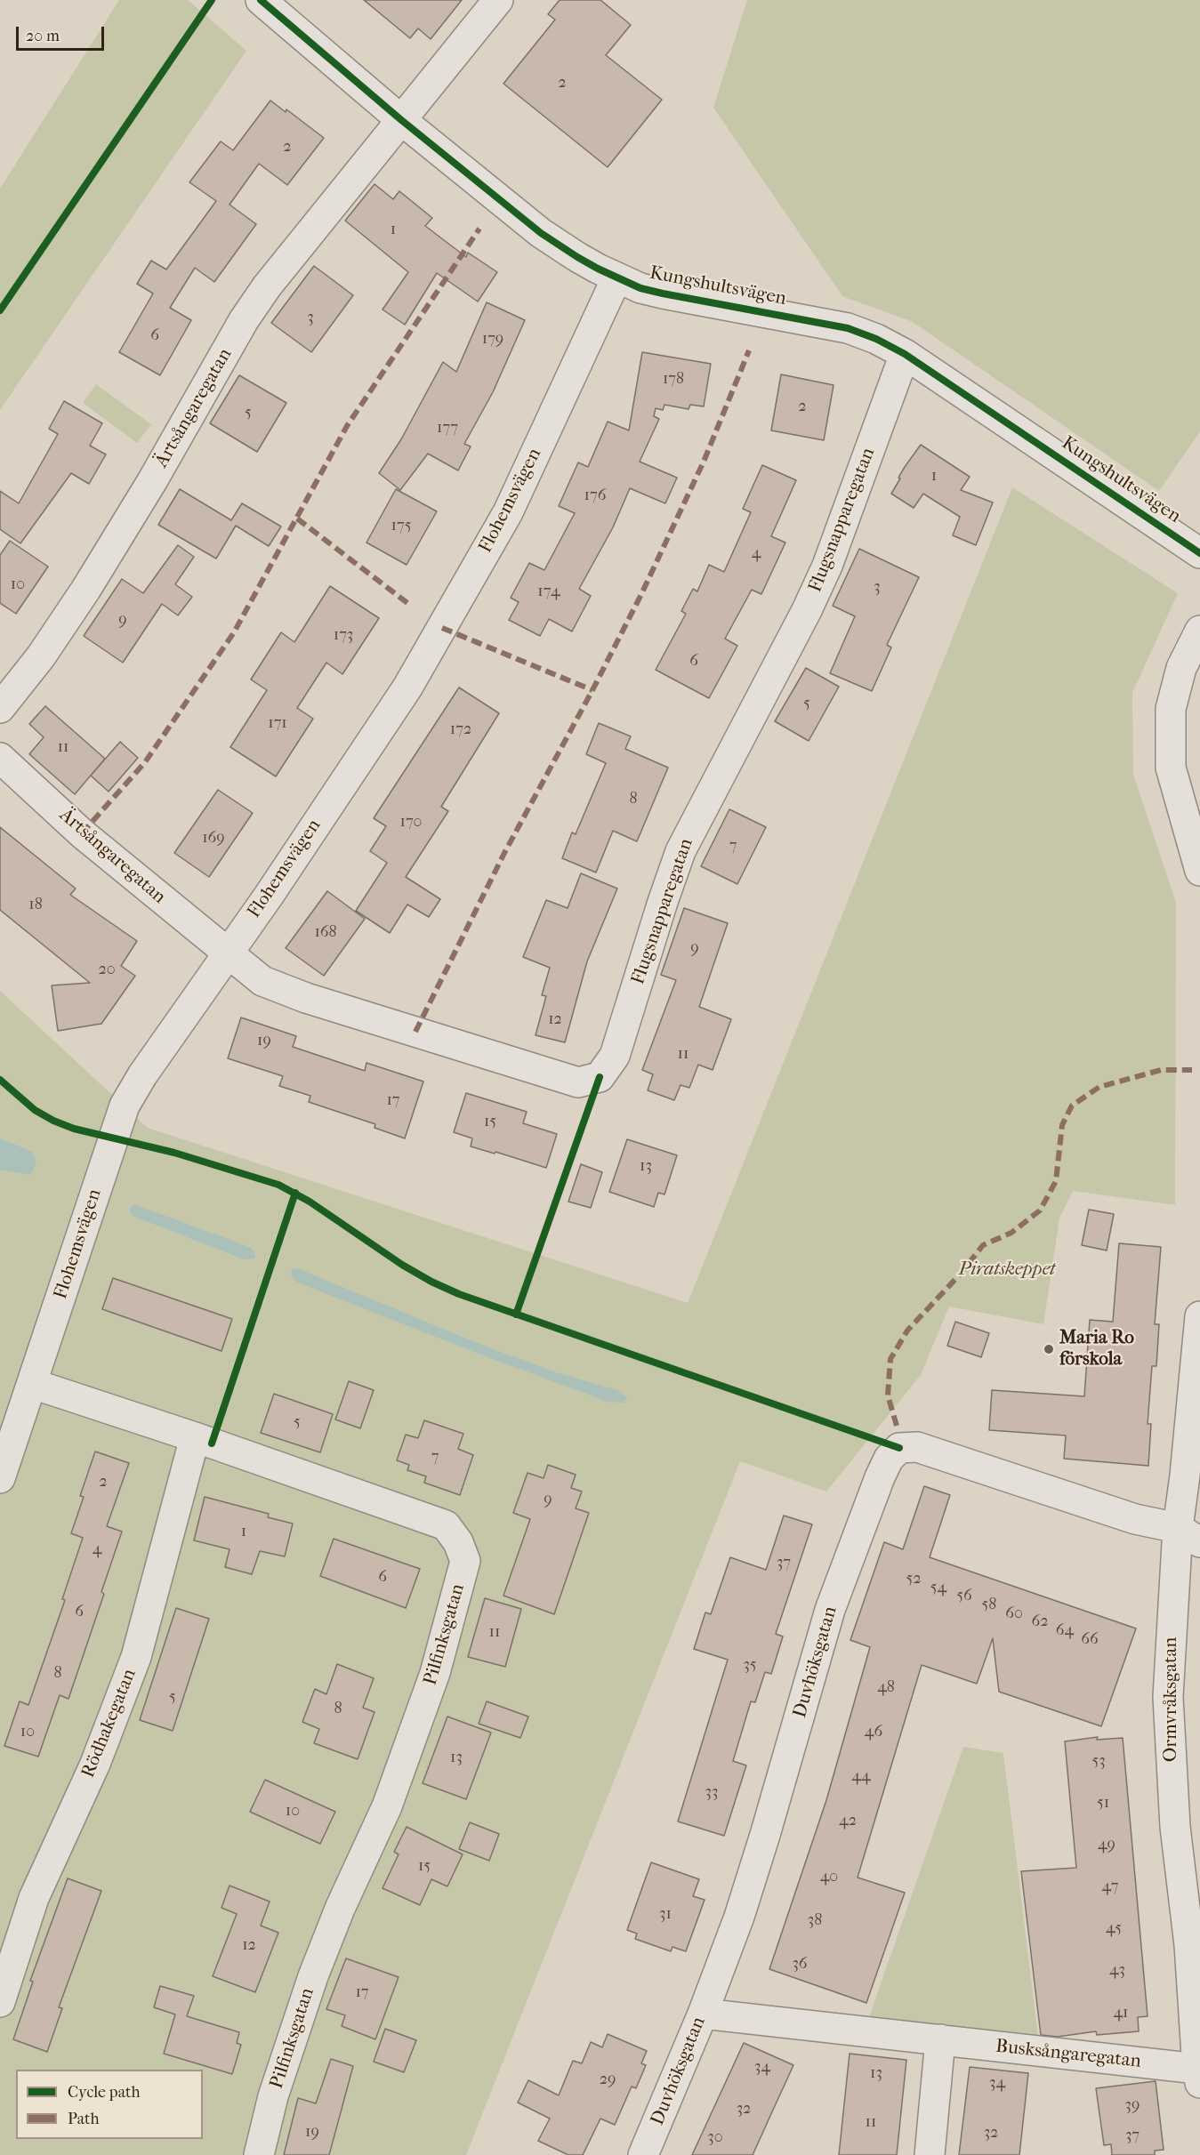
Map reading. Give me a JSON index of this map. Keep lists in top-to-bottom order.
{
  "streets": {
    "street": [
      "Kungshultsvägen",
      "Ärtsångaregatan",
      "Flohemsvägen",
      "Flugsnapparegatan",
      "Pilfinksgatan",
      "Duvhöksgatan",
      "Ormvråksgatan",
      "Rödhakegatan",
      "Busksångaregatan"
    ]
  },
  "crossings": [
    ["Kungshultsvägen", "Ärtsångaregatan"],
    ["Kungshultsvägen", "Flohemsvägen"],
    ["Kungshultsvägen", "Flugsnapparegatan"],
    ["Ärtsångaregatan", "Flohemsvägen"],
    ["Ärtsångaregatan", "Flugsnapparegatan"],
    ["Flohemsvägen", "Flugsnapparegatan"],
    ["Flohemsvägen", "Pilfinksgatan"],
    ["Pilfinksgatan", "Rödhakegatan"],
    ["Duvhöksgatan", "Ormvråksgatan"],
    ["Duvhöksgatan", "Busksångaregatan"],
    ["Ormvråksgatan", "Busksångaregatan"]
  ],
  "parks": ["Piratskeppet"],
  "places": ["Maria Ro förskola"],
  "house_numbers": [
    "2",
    "2",
    "1",
    "3",
    "6",
    "179",
    "178",
    "2",
    "5",
    "177",
    "1",
    "176",
    "175",
    "4",
    "10",
    "3",
    "174",
    "9",
    "173",
    "6",
    "5",
    "171",
    "172",
    "11",
    "8",
    "170",
    "169",
    "7",
    "18",
    "168",
    "9",
    "20",
    "12",
    "19",
    "11",
    "17",
    "15",
    "13",
    "5",
    "7",
    "2",
    "9",
    "1",
    "4",
    "37",
    "6",
    "52",
    "54",
    "56",
    "58",
    "6",
    "60",
    "62",
    "64",
    "11",
    "66",
    "35",
    "8",
    "48",
    "5",
    "8",
    "10",
    "46",
    "13",
    "53",
    "44",
    "33",
    "51",
    "10",
    "42",
    "49",
    "15",
    "40",
    "47",
    "31",
    "38",
    "45",
    "12",
    "36",
    "43",
    "17",
    "41",
    "34",
    "13",
    "29",
    "34",
    "39",
    "32",
    "11",
    "19",
    "32",
    "37",
    "30"
  ],
  "legend": ["Cycle path", "Path"],
  "scale_bar": "20 m"
}
